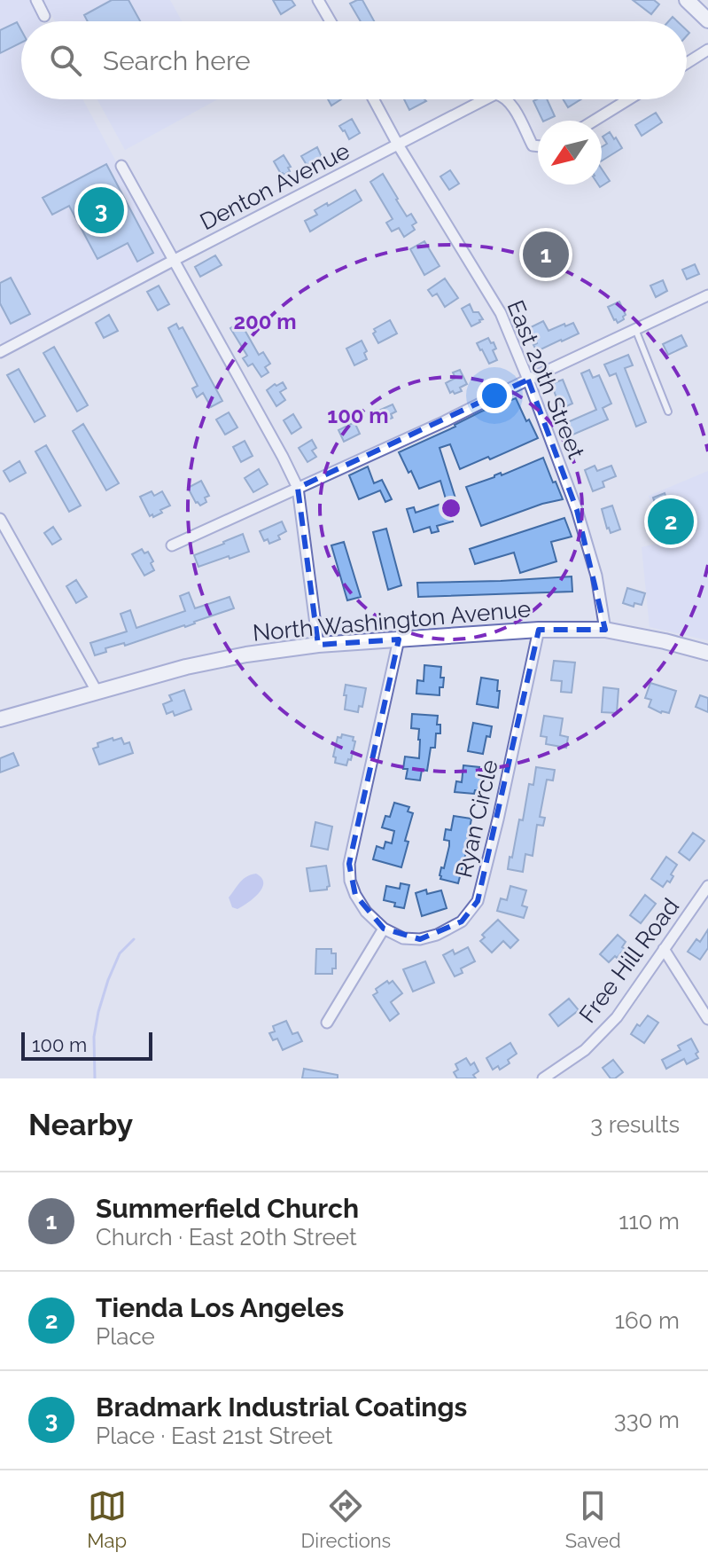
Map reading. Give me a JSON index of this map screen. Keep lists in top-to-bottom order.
{
  "streets": {
    "main road": ["North Washington Avenue"],
    "street": [
      "Denton Avenue",
      "East 20th Street",
      "Ryan Circle",
      "Free Hill Road"
    ]
  },
  "crossings": [
    ["Denton Avenue", "East 20th Street"],
    ["East 20th Street", "North Washington Avenue"],
    ["North Washington Avenue", "Ryan Circle"]
  ],
  "scale_bar": "100 m",
  "north": "bottom left",
  "page": {
    "search": "Search here",
    "pins": ["3", "1", "2"],
    "scale": "100 m",
    "heading": ["Nearby", "3 results"],
    "list": [
      {
        "mark": "1",
        "name": "Summerfield Church",
        "note": "Church · East 20th Street",
        "value": "110 m"
      },
      {
        "mark": "2",
        "name": "Tienda Los Angeles",
        "note": "Place",
        "value": "160 m"
      },
      {
        "mark": "3",
        "name": "Bradmark Industrial Coatings",
        "note": "Place · East 21st Street",
        "value": "330 m"
      }
    ],
    "nav": ["Map", "Directions", "Saved"]
  },
  "rings": ["200 m", "100 m"]
}
